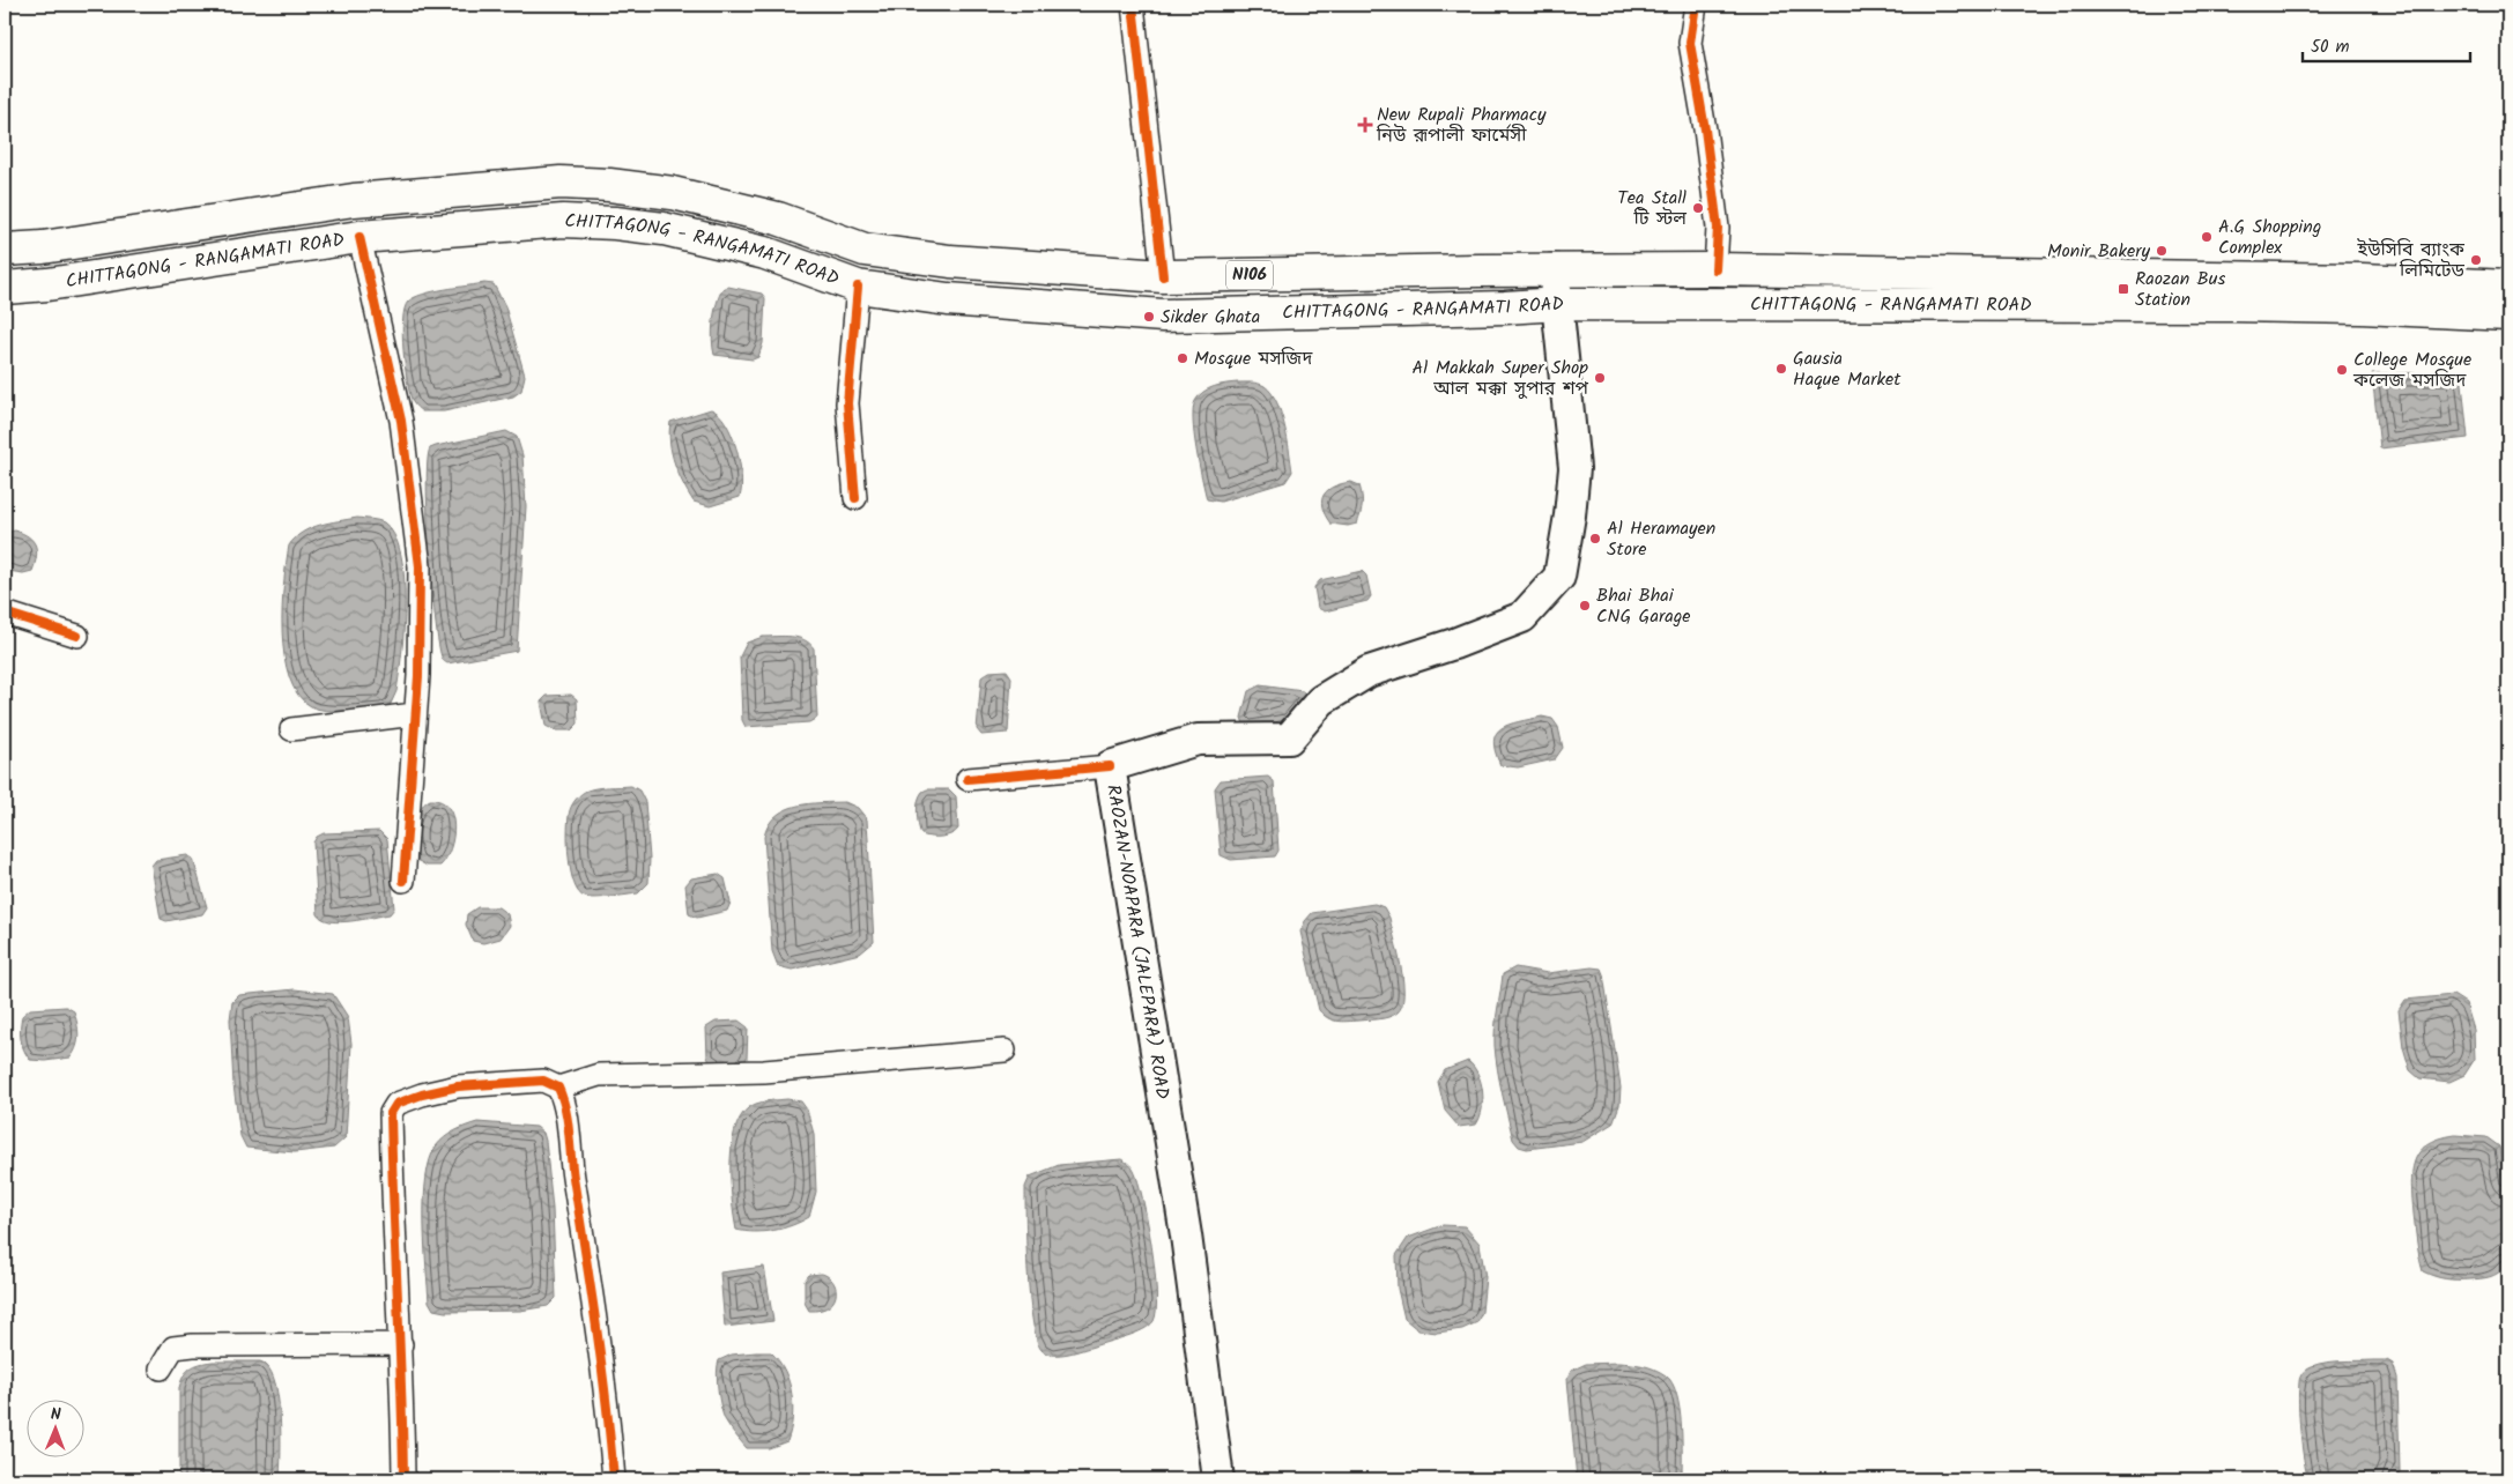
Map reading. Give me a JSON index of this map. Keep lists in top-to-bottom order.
{
  "streets": {
    "highway": ["CHITTAGONG - RANGAMATI ROAD", "N106"],
    "main road": ["RAOZAN-NOAPARA (JALEPARA) ROAD"]
  },
  "crossings": [
    ["CHITTAGONG - RANGAMATI ROAD", "RAOZAN-NOAPARA (JALEPARA) ROAD"]
  ],
  "places": {
    "health": ["New Rupali Pharmacy নিউ রূপালী ফার্মেসী"],
    "other": [
      "Tea Stall টি স্টল",
      "A.G Shopping Complex",
      "Monir Bakery",
      "ইউসিবি ব্যাংক লিমিটেড",
      "Sikder Ghata",
      "Mosque মসজিদ",
      "Gausia Haque Market",
      "College Mosque কলেজ মসজিদ",
      "Al Makkah Super Shop আল মক্কা সুপার শপ",
      "Al Heramayen Store",
      "Bhai Bhai CNG Garage"
    ],
    "transit": ["Raozan Bus Station"]
  },
  "scale_bar": "50 m",
  "north": "top"
}
